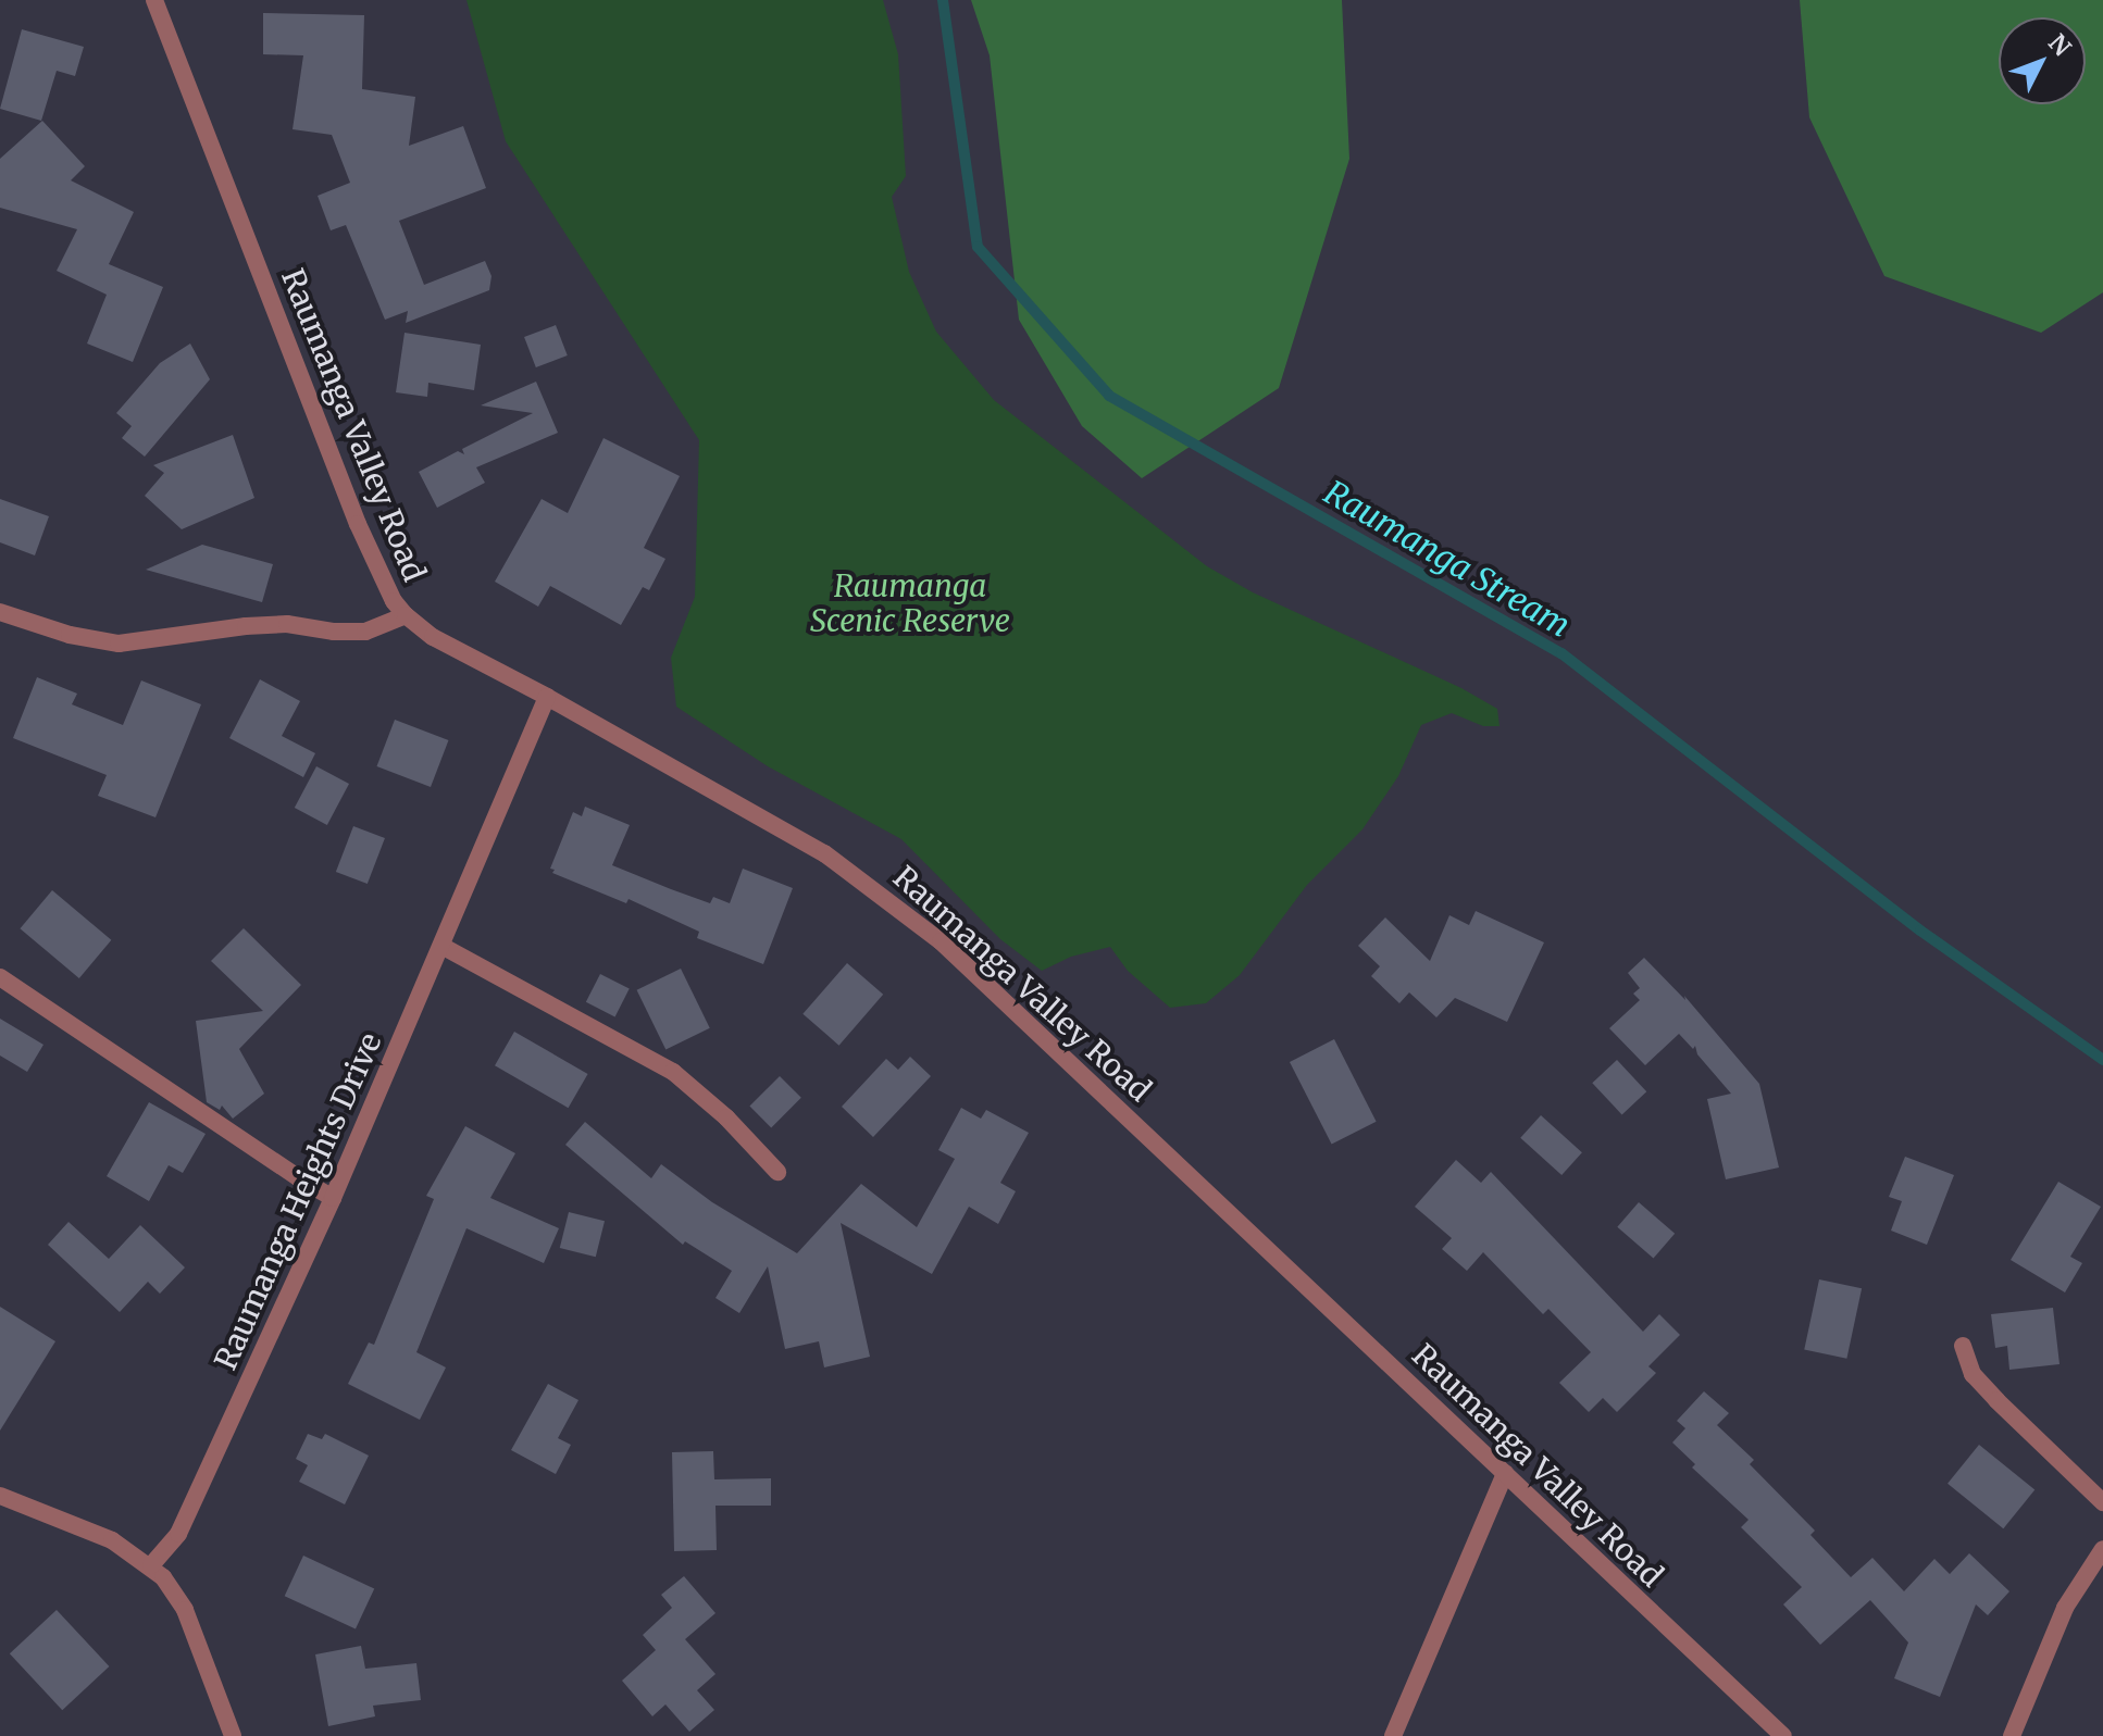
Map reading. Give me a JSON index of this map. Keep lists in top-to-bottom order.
{
  "streets": {
    "street": ["Raumanga Valley Road", "Raumanga Heights Drive"]
  },
  "crossings": [
    ["Raumanga Valley Road", "Raumanga Heights Drive"]
  ],
  "water": ["Raumanga Stream"],
  "parks": ["Raumanga Scenic Reserve"],
  "north": "top right"
}
